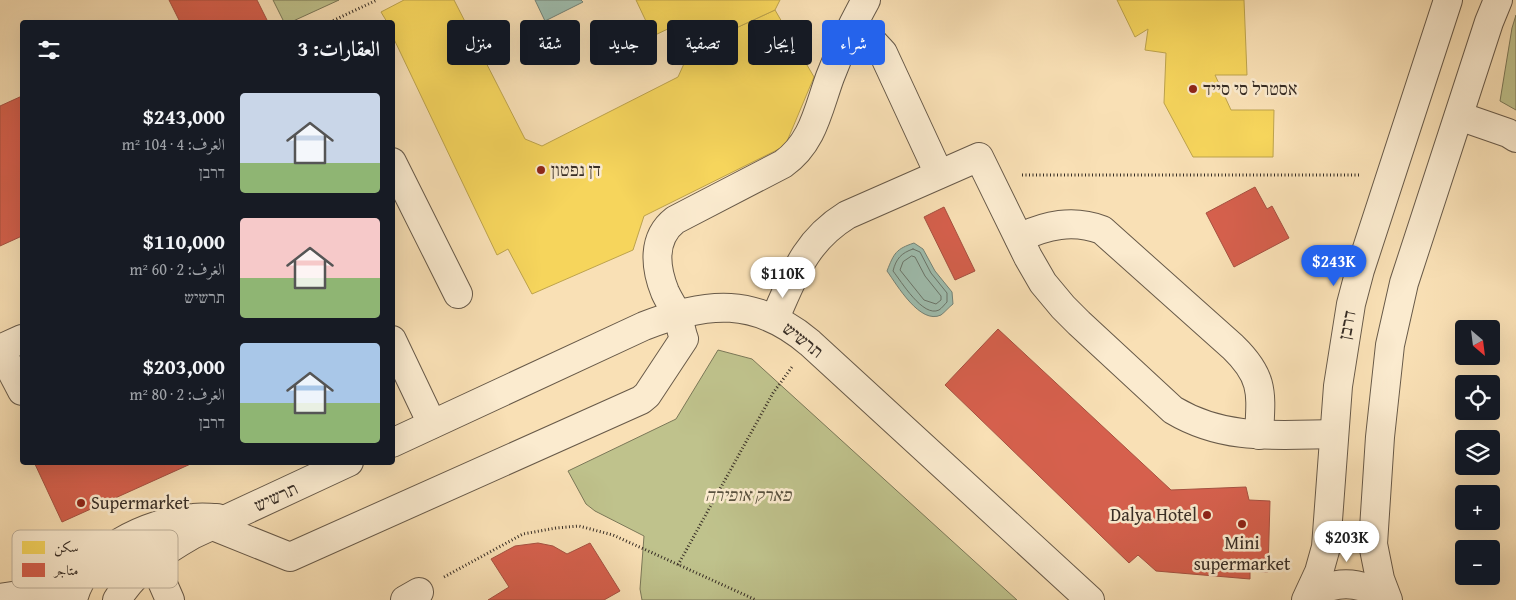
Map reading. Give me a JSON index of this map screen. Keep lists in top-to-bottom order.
{
  "streets": {
    "street": ["דרבן", "תרשיש"]
  },
  "parks": ["פארק אופירה"],
  "places": [
    "אסטרל סי סייד",
    "דן נפטון",
    "Supermarket",
    "Dalya Hotel",
    "Mini supermarket"
  ],
  "legend": ["سكن", "متاجر"],
  "north": "bottom right",
  "page": {
    "chip": [
      "شراء",
      "إيجار",
      "تصفية",
      "جديد",
      "شقة",
      "منزل"
    ],
    "heading": "العقارات: 3",
    "list": [
      {
        "name": "$243,000",
        "note": "الغرف: 4 · 104 m² · דרבן"
      },
      {
        "name": "$110,000",
        "note": "الغرف: 2 · 60 m² · תרשיש"
      },
      {
        "name": "$203,000",
        "note": "الغرف: 2 · 80 m² · דרבן"
      }
    ],
    "price": ["$243K", "$110K", "$203K"],
    "map_buttons": ["+", "−"]
  }
}
